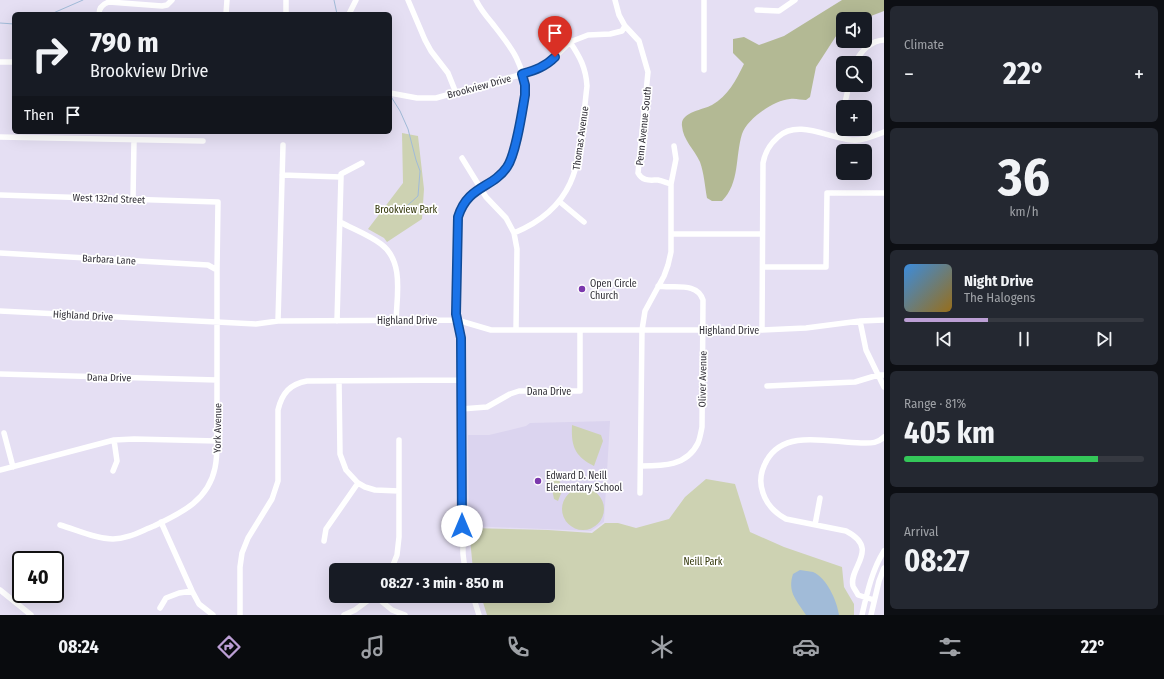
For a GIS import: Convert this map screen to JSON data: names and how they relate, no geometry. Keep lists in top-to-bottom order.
{
  "streets": {
    "street": [
      "Brookview Drive",
      "Penn Avenue South",
      "Thomas Avenue",
      "West 132nd Street",
      "Barbara Lane",
      "Highland Drive",
      "Dana Drive",
      "Oliver Avenue",
      "York Avenue"
    ]
  },
  "crossings": [
    ["Brookview Drive", "Penn Avenue South"],
    ["Brookview Drive", "Thomas Avenue"],
    ["West 132nd Street", "York Avenue"],
    ["Barbara Lane", "York Avenue"],
    ["Highland Drive", "Dana Drive"],
    ["Highland Drive", "Oliver Avenue"],
    ["Highland Drive", "York Avenue"],
    ["Dana Drive", "York Avenue"]
  ],
  "parks": ["Brookview Park", "Neill Park"],
  "places": ["Open Circle Church", "Edward D. Neill Elementary School"],
  "page": {
    "tile": [
      "Climate",
      ["36", "km/h"],
      ["Range · 81%", "405 km"],
      ["Arrival", "08:27"]
    ],
    "map_buttons": ["+", "−"],
    "turn": ["790 m", "Brookview Drive"],
    "heat": ["−", "22°", "+"],
    "then": "Then",
    "song": ["Night Drive", "The Halogens"],
    "limit": "40",
    "trip": "08:27 · 3 min · 850 m",
    "tabs": ["08:24", "22°"]
  }
}
